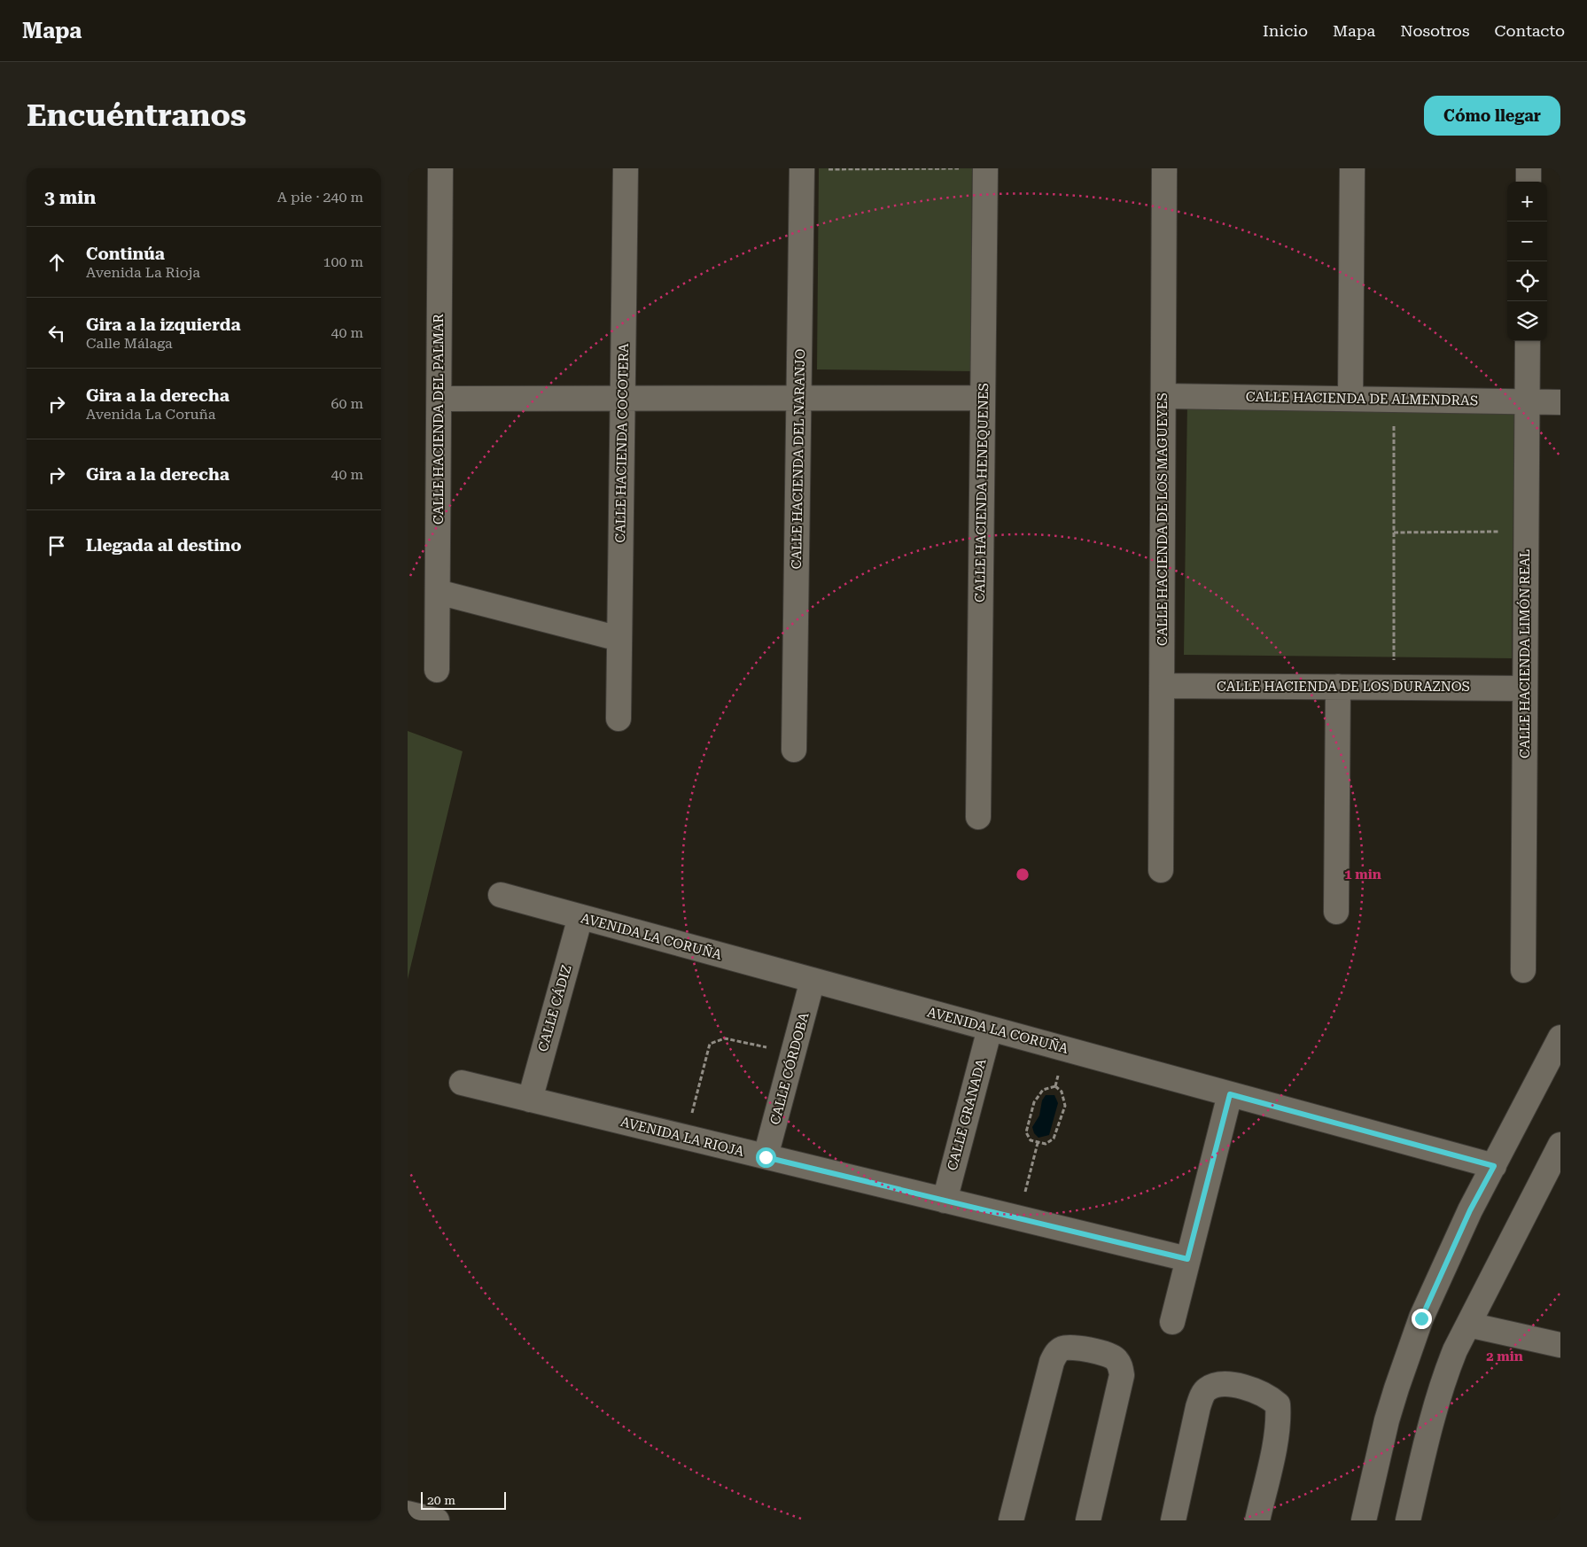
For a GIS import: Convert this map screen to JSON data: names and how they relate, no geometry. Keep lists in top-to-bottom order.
{
  "streets": {
    "street": [
      "CALLE HACIENDA DE ALMENDRAS",
      "CALLE HACIENDA DEL PALMAR",
      "CALLE HACIENDA COCOTERA",
      "CALLE HACIENDA DEL NARANJO",
      "CALLE HACIENDA HENEQUENES",
      "CALLE HACIENDA DE LOS MAGUEYES",
      "CALLE HACIENDA LIMÓN REAL",
      "CALLE HACIENDA DE LOS DURAZNOS",
      "AVENIDA LA CORUÑA",
      "CALLE CÁDIZ",
      "CALLE CÓRDOBA",
      "CALLE GRANADA",
      "AVENIDA LA RIOJA"
    ]
  },
  "crossings": [
    ["CALLE HACIENDA DE ALMENDRAS", "CALLE HACIENDA DE LOS MAGUEYES"],
    ["CALLE HACIENDA DE ALMENDRAS", "CALLE HACIENDA LIMÓN REAL"],
    ["CALLE HACIENDA DE LOS MAGUEYES", "CALLE HACIENDA DE LOS DURAZNOS"],
    ["CALLE HACIENDA LIMÓN REAL", "CALLE HACIENDA DE LOS DURAZNOS"],
    ["AVENIDA LA CORUÑA", "CALLE CÁDIZ"],
    ["AVENIDA LA CORUÑA", "CALLE CÓRDOBA"],
    ["AVENIDA LA CORUÑA", "CALLE GRANADA"],
    ["CALLE CÁDIZ", "AVENIDA LA RIOJA"],
    ["CALLE CÓRDOBA", "AVENIDA LA RIOJA"],
    ["CALLE GRANADA", "AVENIDA LA RIOJA"]
  ],
  "scale_bar": "20 m",
  "page": {
    "header": "Mapa",
    "nav": [
      "Inicio",
      "Mapa",
      "Nosotros",
      "Contacto"
    ],
    "buttons": "Cómo llegar",
    "title": "Encuéntranos",
    "heading": ["3 min", "A pie · 240 m"],
    "map_buttons": ["+", "−"],
    "list": [
      ["Continúa", "Avenida La Rioja", "100 m"],
      ["Gira a la izquierda", "Calle Málaga", "40 m"],
      ["Gira a la derecha", "Avenida La Coruña", "60 m"],
      ["Gira a la derecha", "40 m"],
      "Llegada al destino"
    ],
    "scale": "20 m"
  },
  "rings": ["1 min", "2 min"]
}
